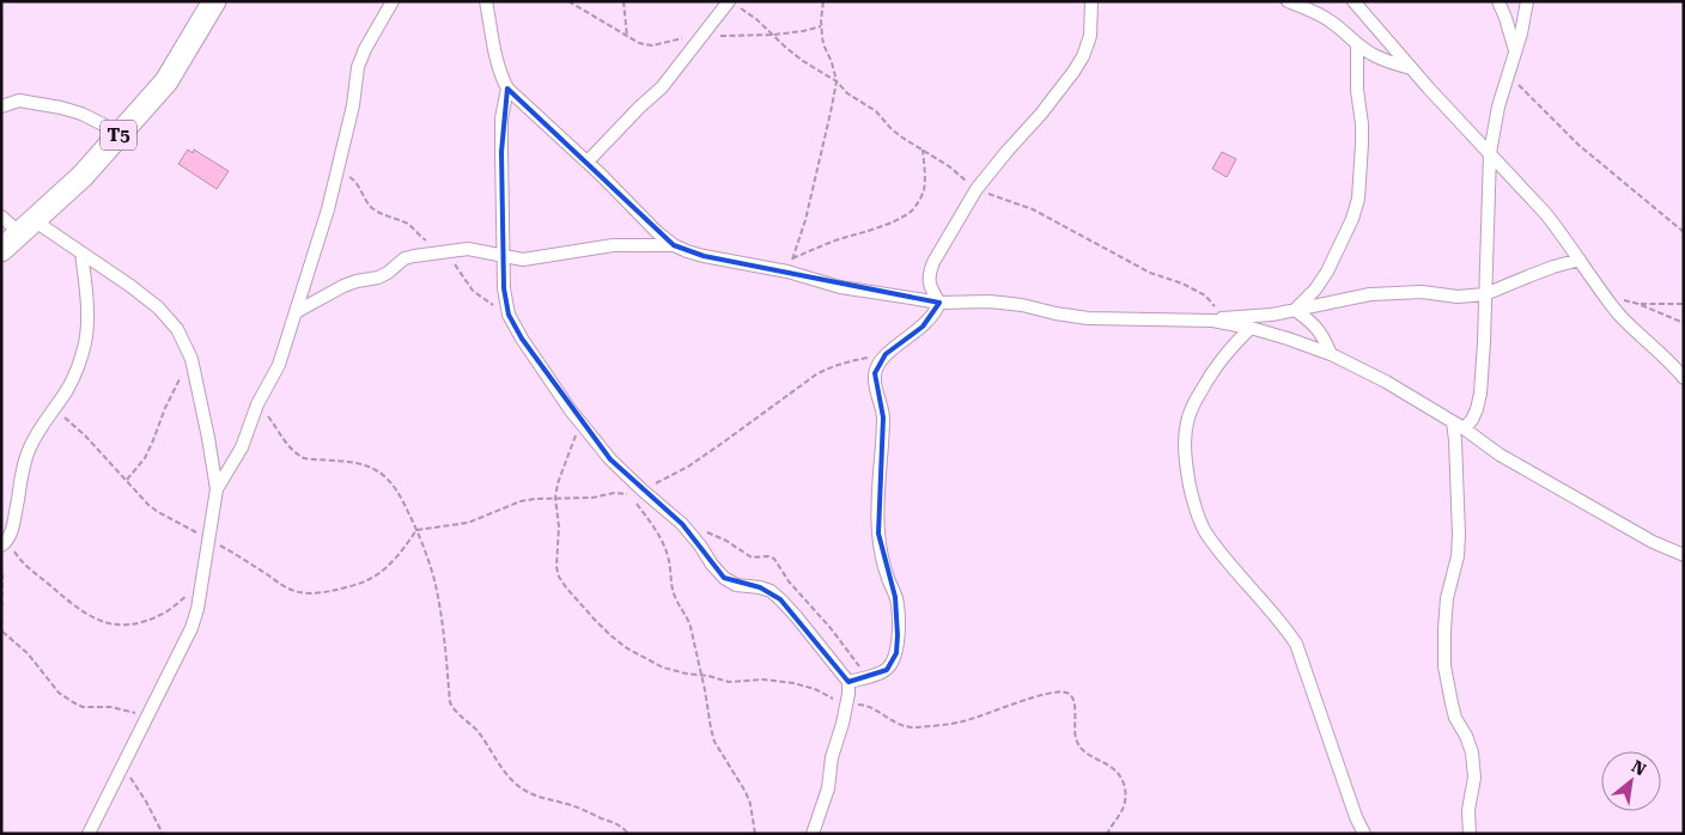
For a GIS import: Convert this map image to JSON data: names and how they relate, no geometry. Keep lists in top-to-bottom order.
{
  "streets": {
    "highway": ["T5"]
  },
  "north": "top right"
}
